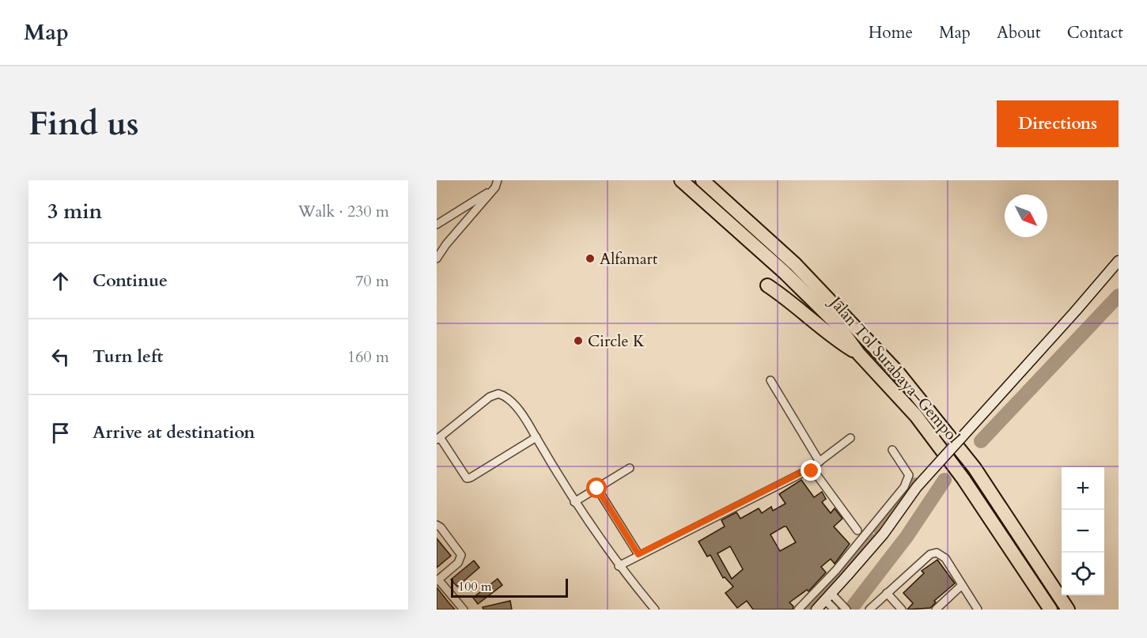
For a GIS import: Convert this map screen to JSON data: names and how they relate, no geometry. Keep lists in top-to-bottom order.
{
  "streets": {
    "highway": ["Jalan Tol Surabaya–Gempol"]
  },
  "places": ["Alfamart", "Circle K"],
  "scale_bar": "100 m",
  "north": "bottom right",
  "page": {
    "header": "Map",
    "nav": [
      "Home",
      "Map",
      "About",
      "Contact"
    ],
    "buttons": "Directions",
    "title": "Find us",
    "heading": ["3 min", "Walk · 230 m"],
    "list": [
      ["Continue", "70 m"],
      ["Turn left", "160 m"],
      "Arrive at destination"
    ],
    "map_buttons": ["+", "−"],
    "scale": "100 m"
  }
}
